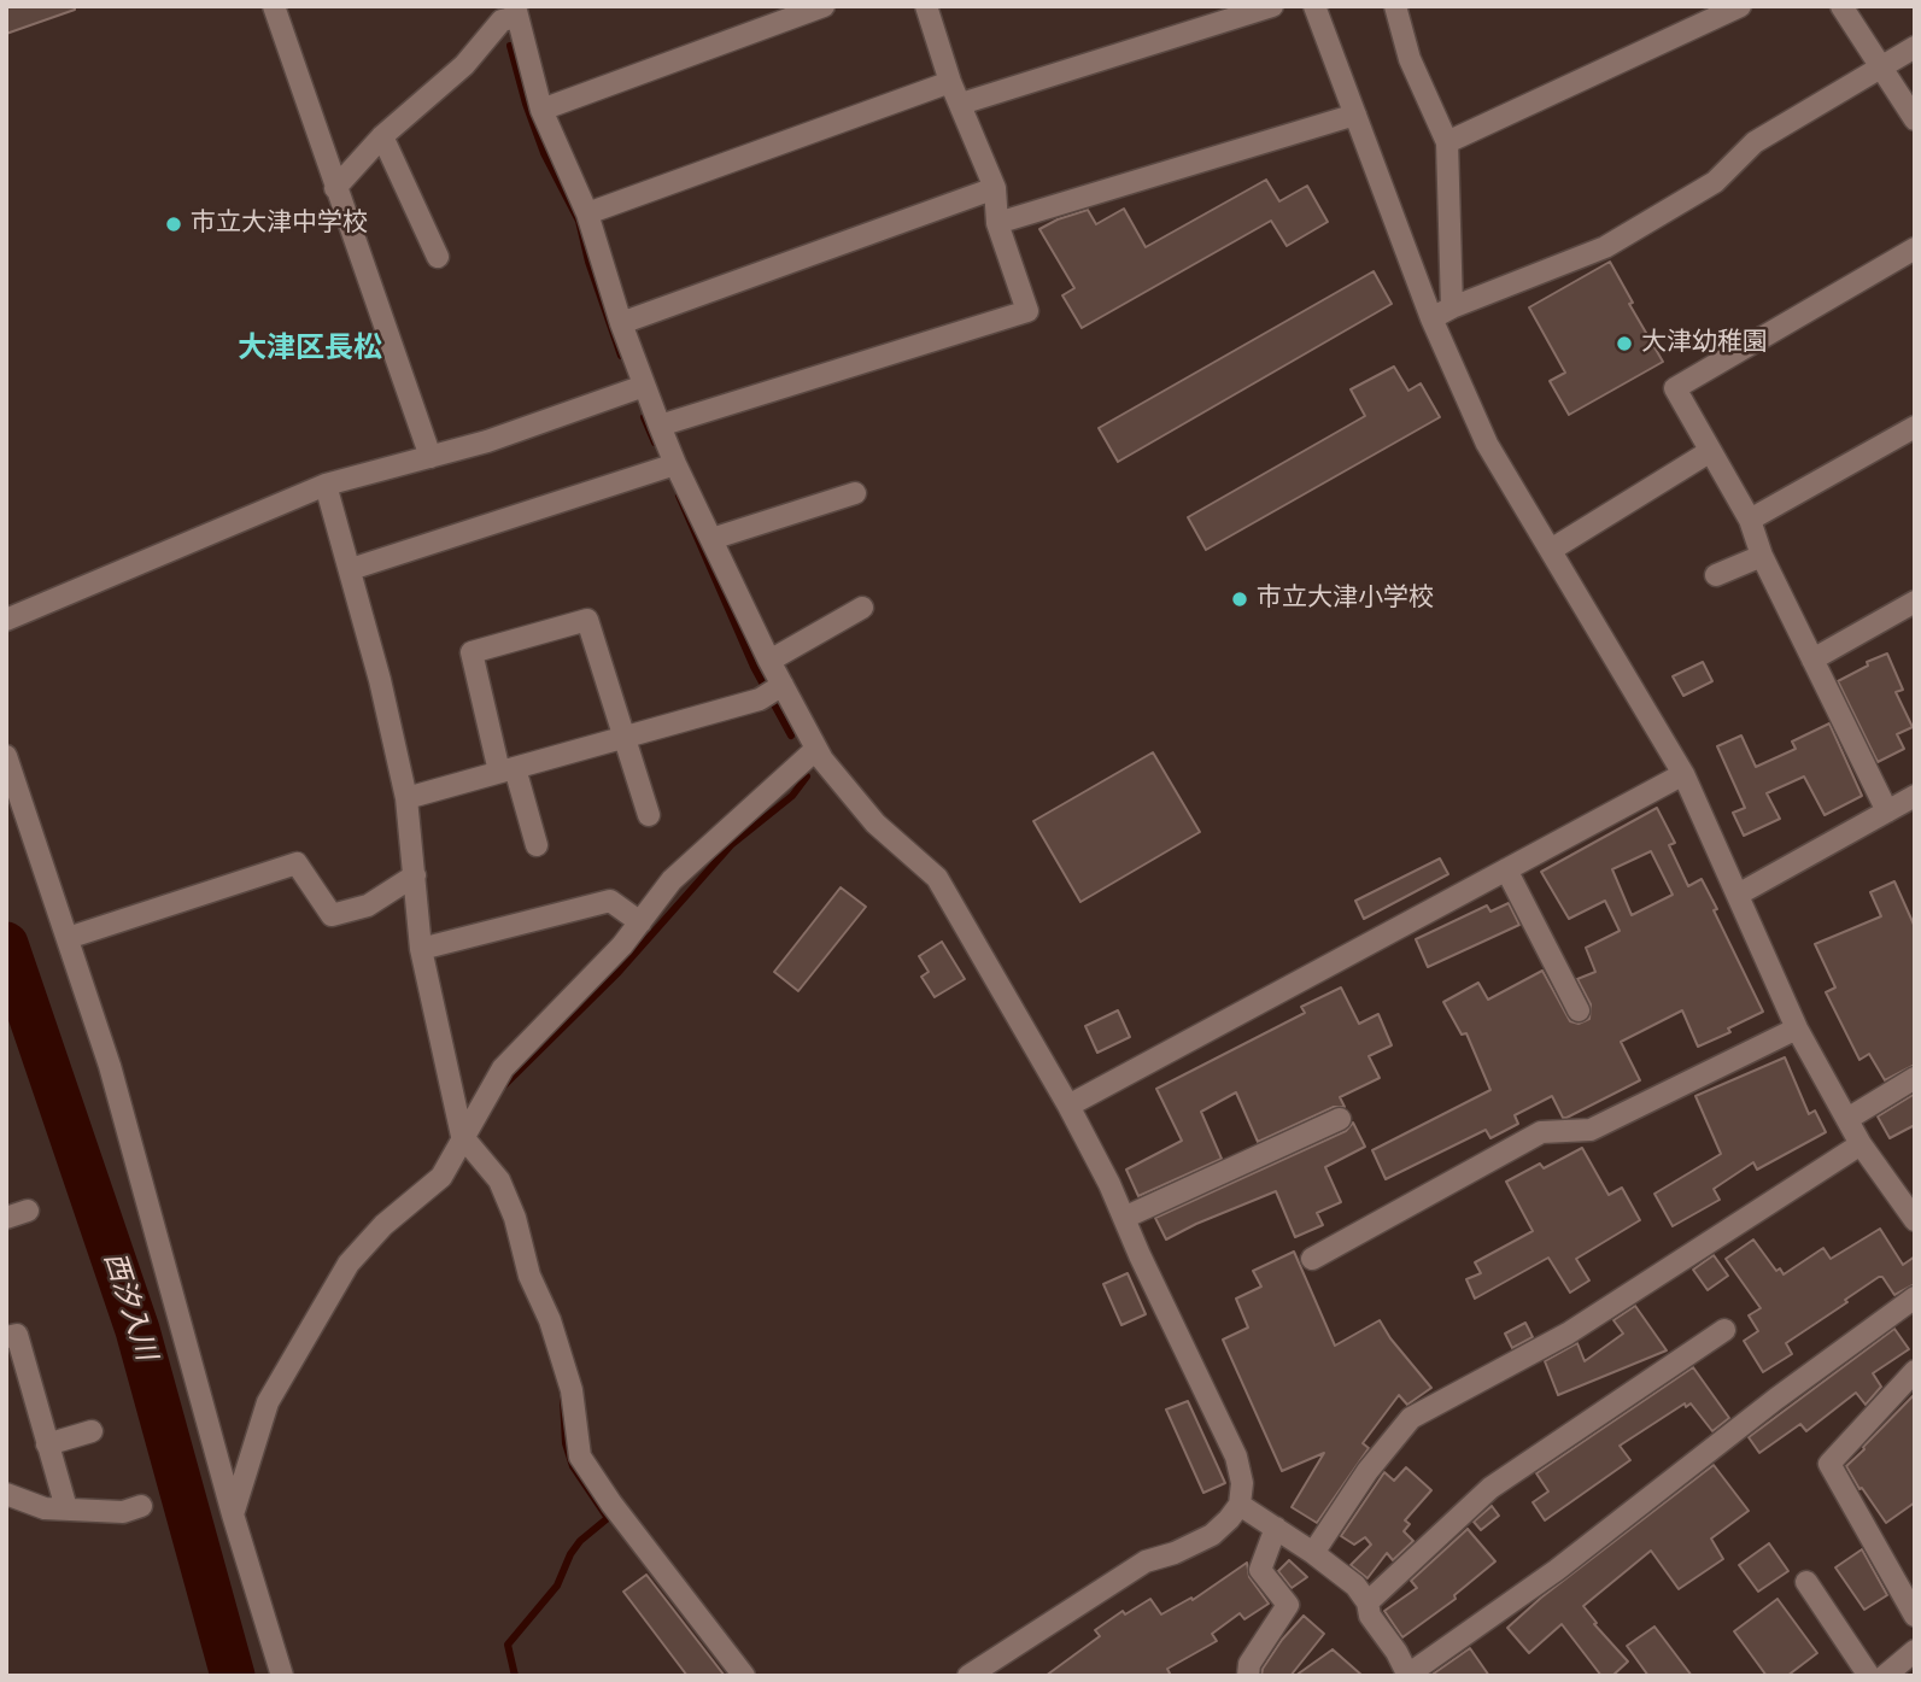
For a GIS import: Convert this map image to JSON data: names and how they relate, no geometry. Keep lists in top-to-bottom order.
{
  "districts": ["大津区長松"],
  "water": ["西汐入川"],
  "places": ["市立大津中学校", "大津幼稚園", "市立大津小学校"]
}
